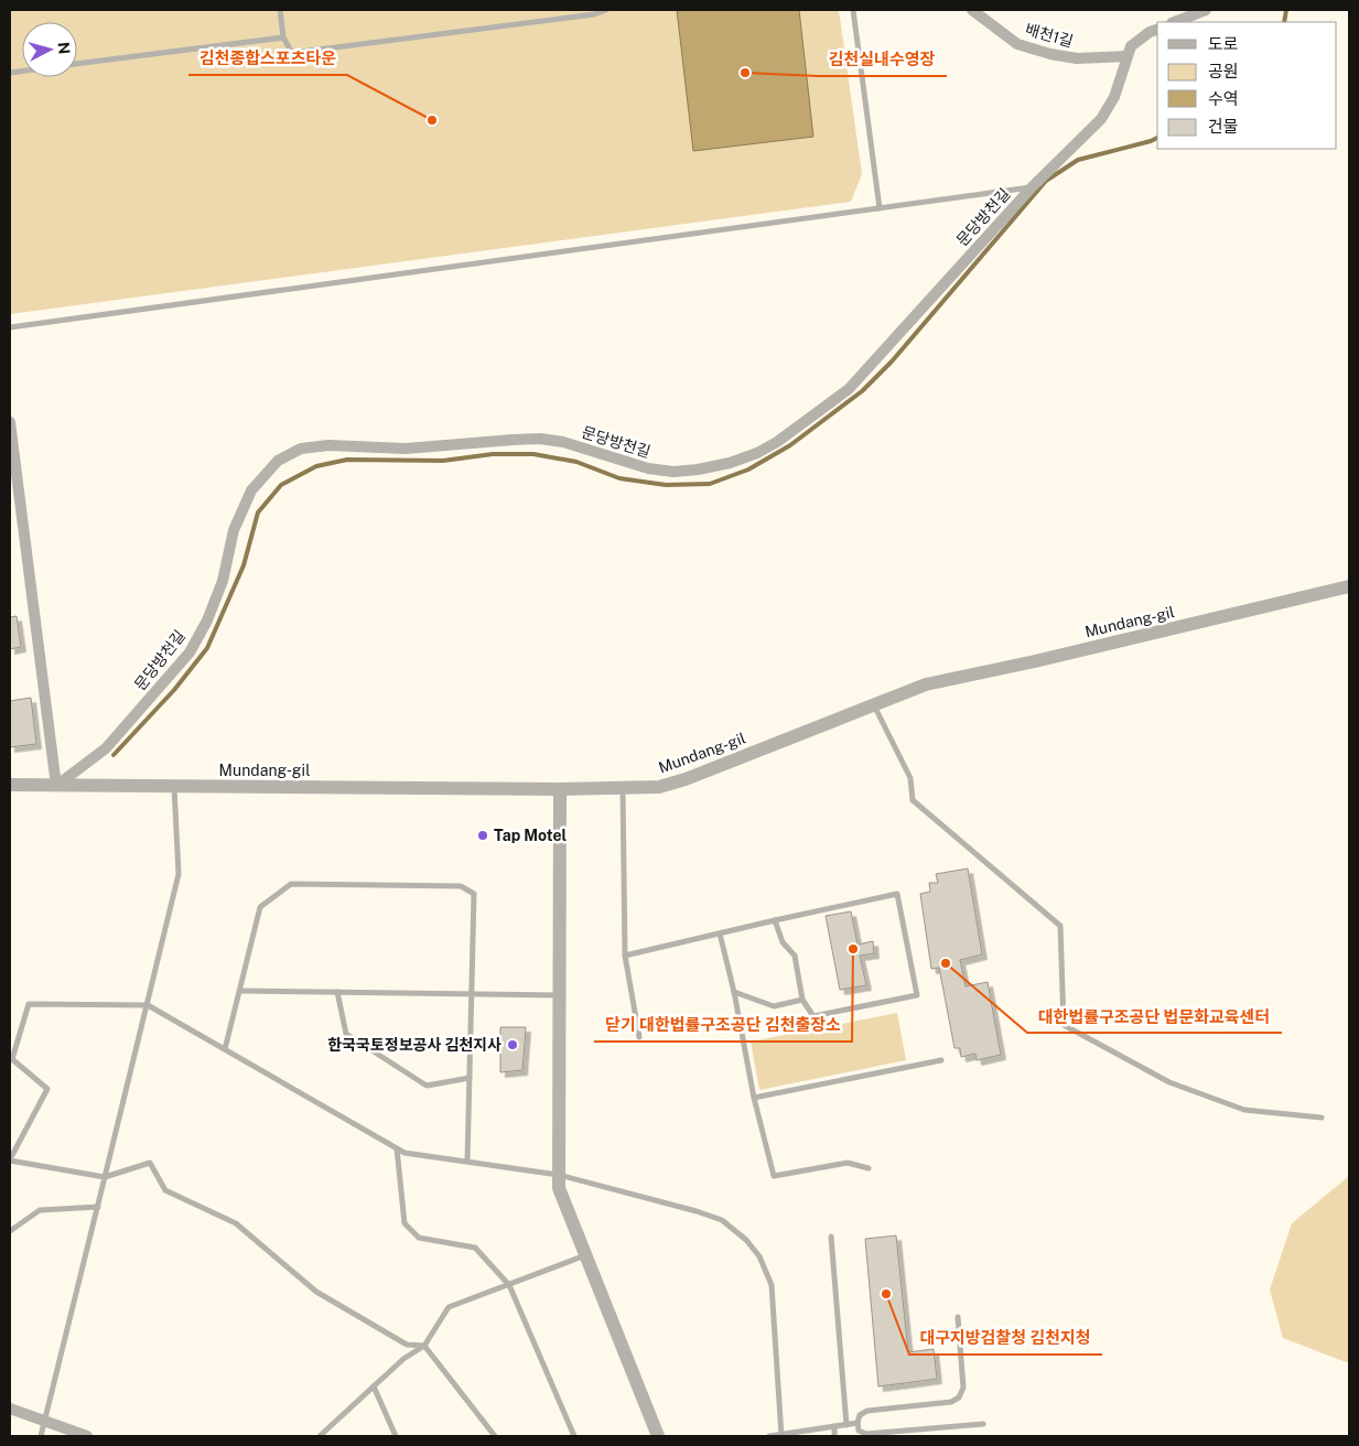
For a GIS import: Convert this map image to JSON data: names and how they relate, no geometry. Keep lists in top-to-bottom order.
{
  "streets": {
    "street": ["배천1길", "문당방천길", "Mundang-gil"]
  },
  "crossings": [
    ["배천1길", "문당방천길"],
    ["문당방천길", "Mundang-gil"]
  ],
  "places": [
    "김천실내수영장",
    "김천종합스포츠타운",
    "Tap Motel",
    "닫기 대한법률구조공단 김천출장소",
    "대한법률구조공단 법문화교육센터",
    "한국국토정보공사 김천지사",
    "대구지방검찰청 김천지청"
  ],
  "legend": [
    "도로",
    "공원",
    "수역",
    "건물"
  ],
  "north": "right"
}
